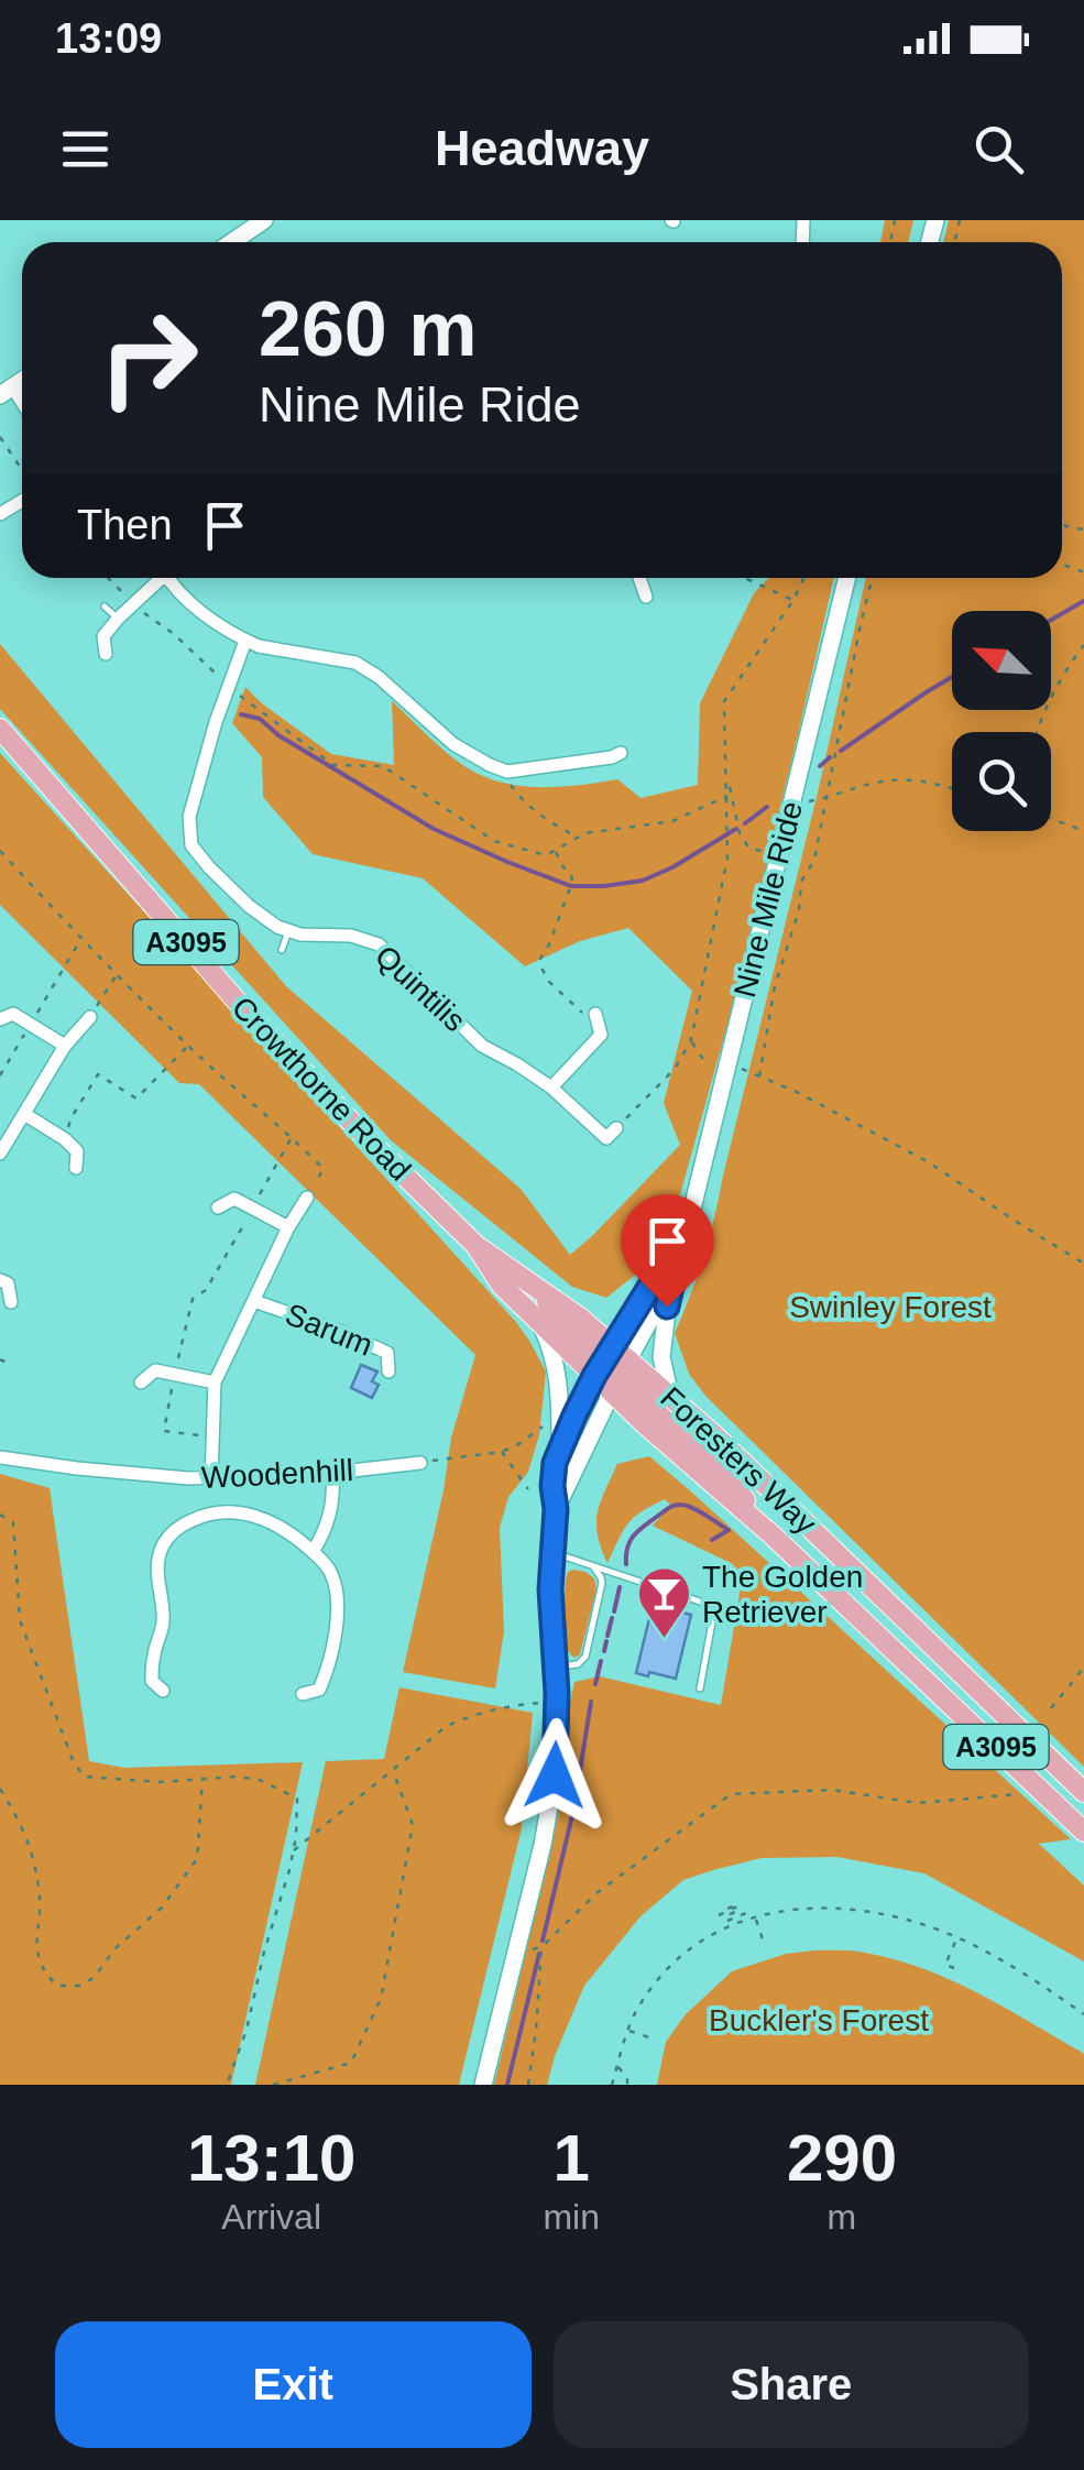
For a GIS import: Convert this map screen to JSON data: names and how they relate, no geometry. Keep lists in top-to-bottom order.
{
  "streets": {
    "main road": [
      "Nine Mile Ride",
      "A3095",
      "Crowthorne Road",
      "Foresters Way"
    ],
    "street": ["Quintilis", "Sarum", "Woodenhill"]
  },
  "crossings": [
    ["Nine Mile Ride", "A3095"],
    ["Nine Mile Ride", "Crowthorne Road"],
    ["Nine Mile Ride", "Foresters Way"],
    ["A3095", "Crowthorne Road"],
    ["A3095", "Foresters Way"],
    ["Sarum", "Woodenhill"]
  ],
  "parks": ["Swinley Forest", "Buckler's Forest"],
  "places": {
    "bar": ["The Golden Retriever"]
  },
  "north": "top left",
  "page": {
    "status": "13:09",
    "header": "Headway",
    "turn": ["260 m", "Nine Mile Ride"],
    "then": "Then",
    "eta": [
      "13:10",
      "Arrival",
      "1",
      "min",
      "290",
      "m"
    ],
    "buttons": ["Exit", "Share"]
  }
}
